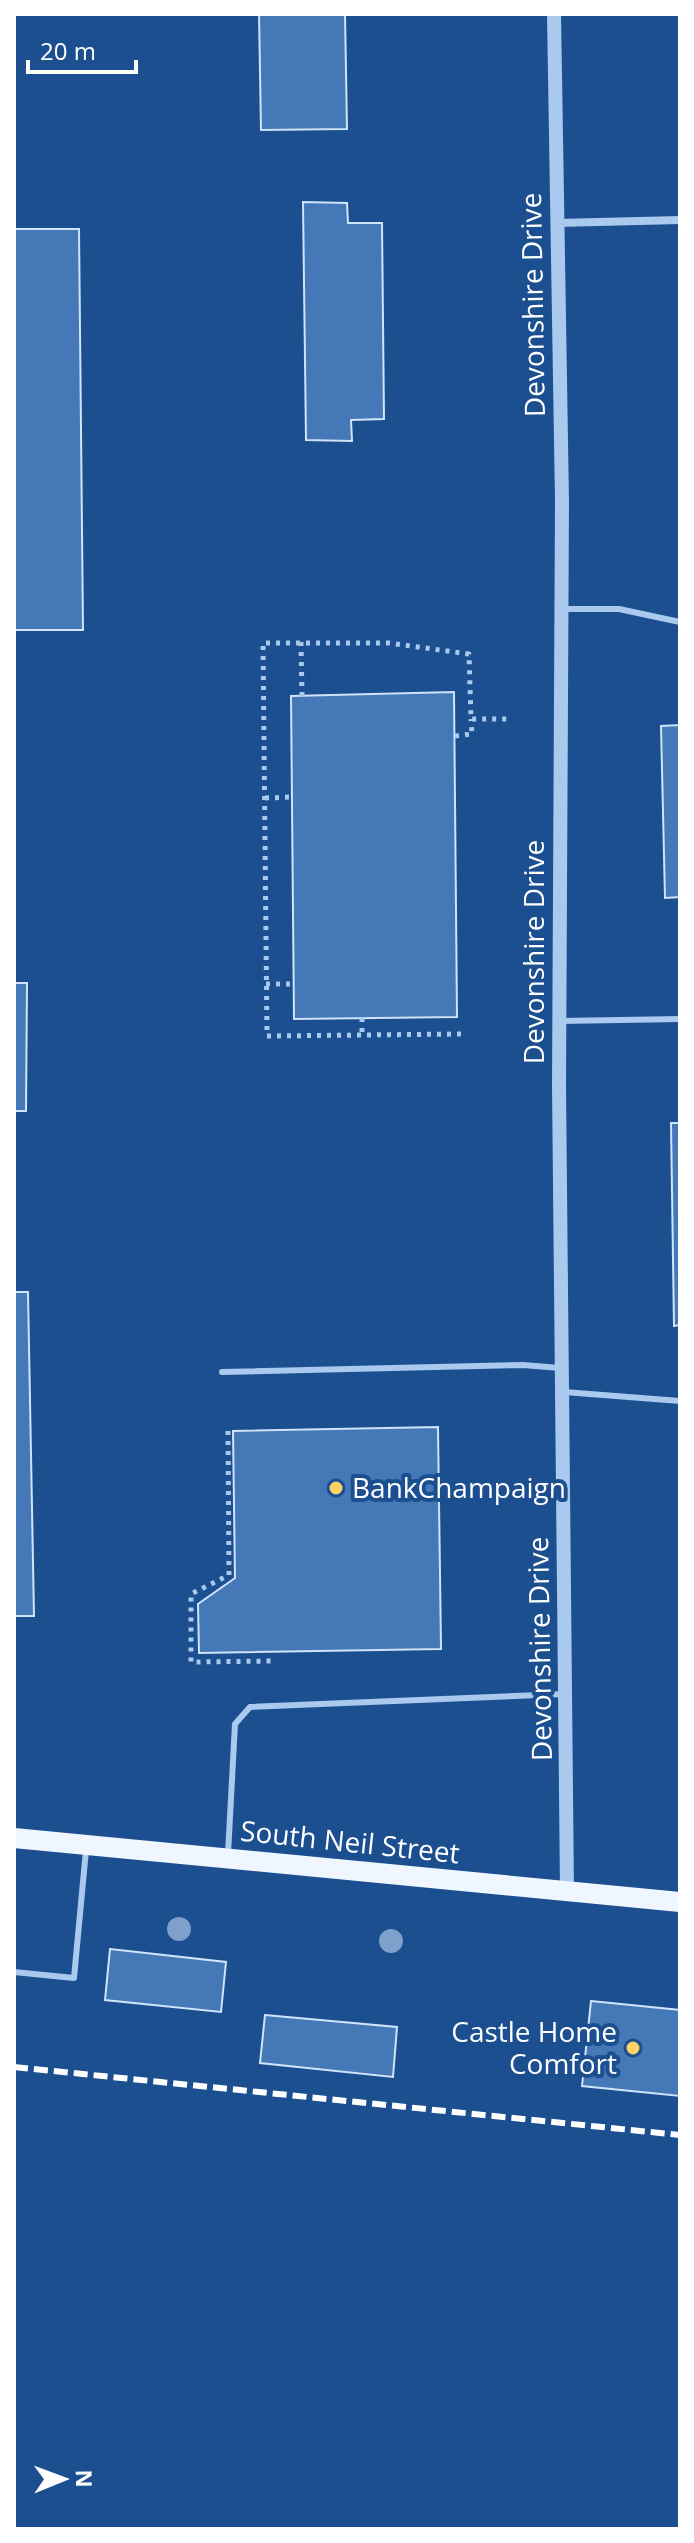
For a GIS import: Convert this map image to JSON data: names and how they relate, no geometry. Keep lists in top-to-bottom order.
{
  "streets": {
    "main road": ["South Neil Street"],
    "street": ["Devonshire Drive"]
  },
  "crossings": [
    ["Devonshire Drive", "South Neil Street"]
  ],
  "places": ["BankChampaign", "Castle Home Comfort"],
  "scale_bar": "20 m",
  "north": "right"
}
